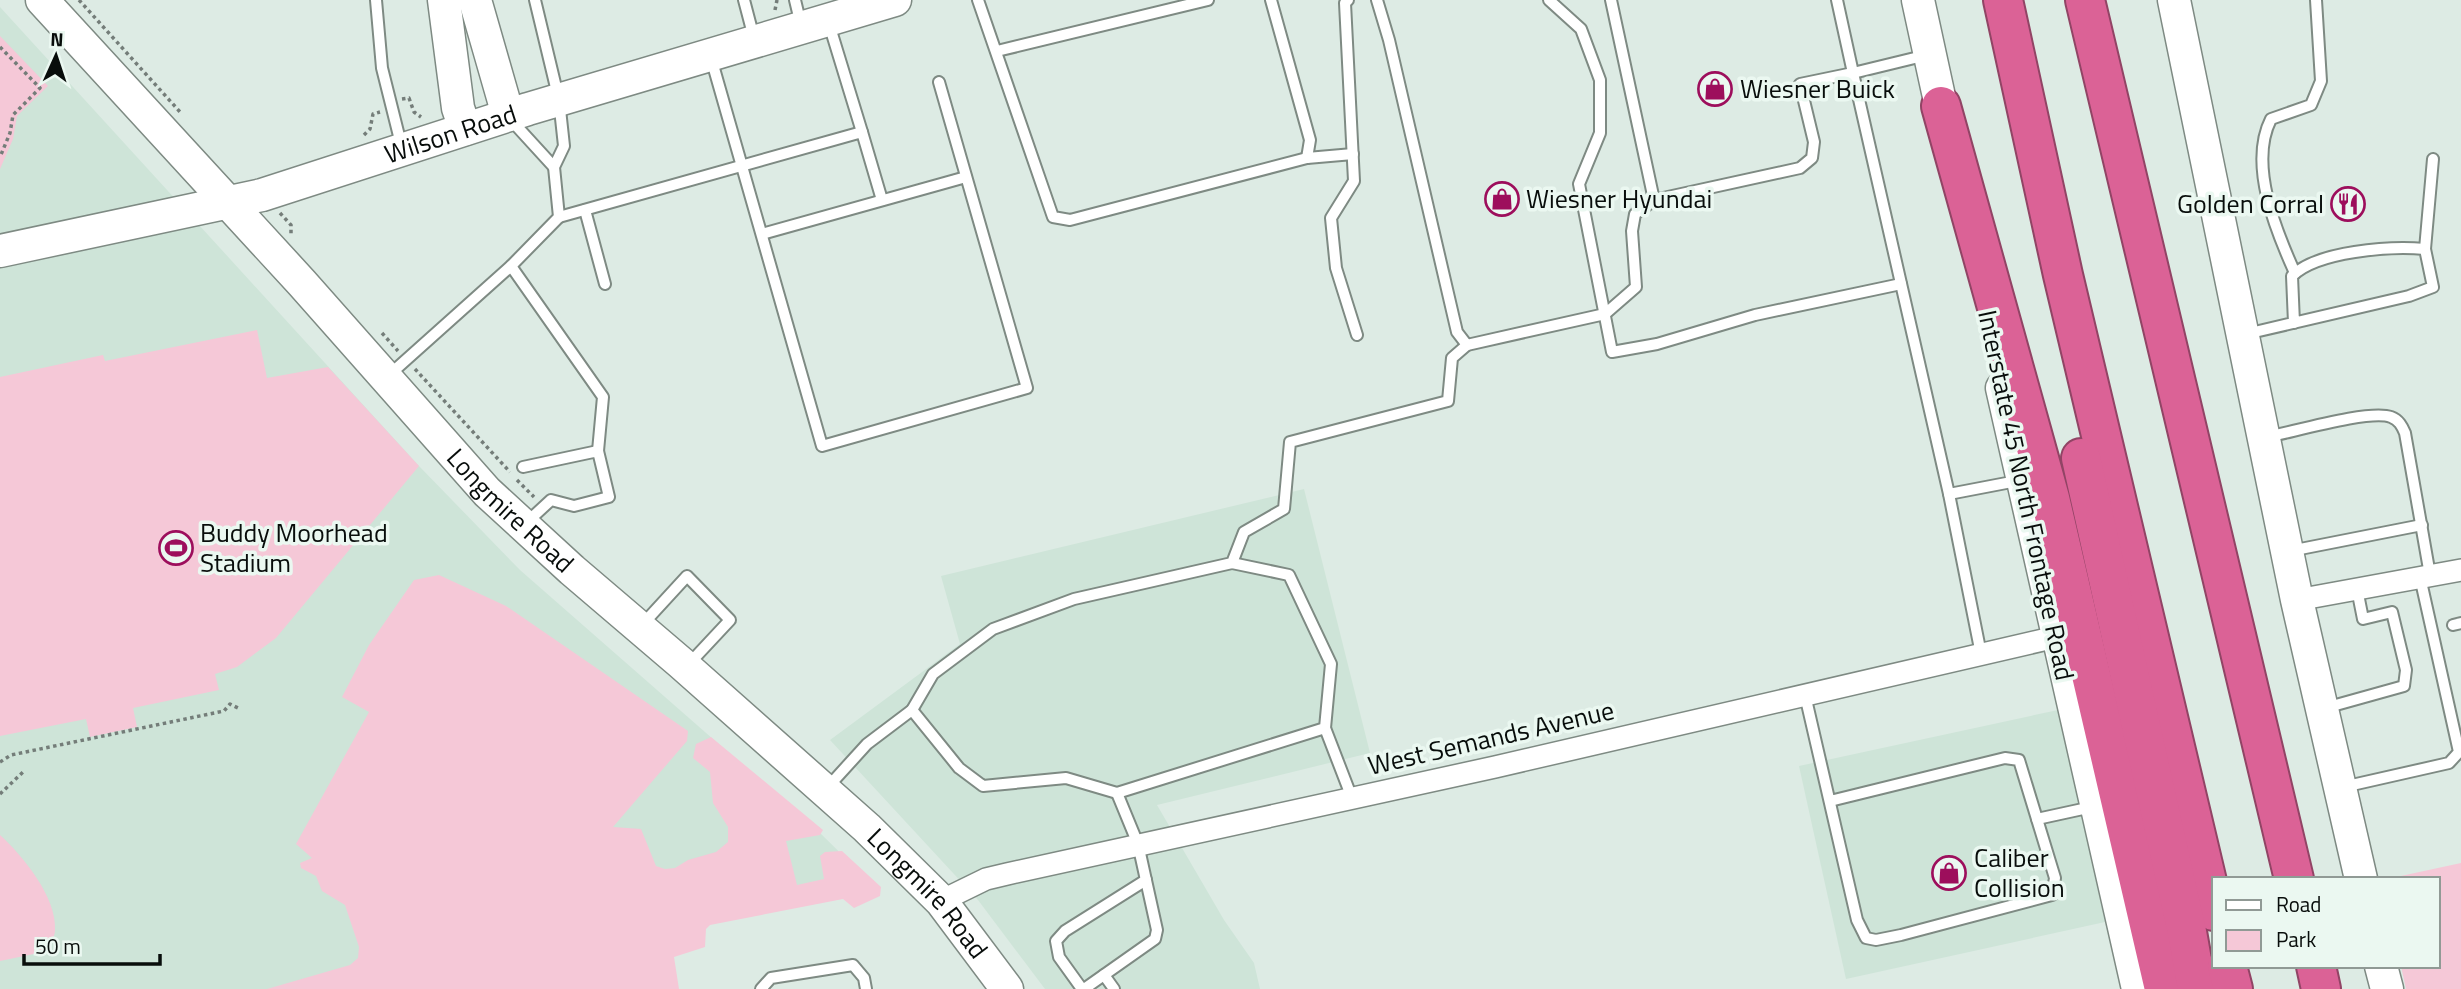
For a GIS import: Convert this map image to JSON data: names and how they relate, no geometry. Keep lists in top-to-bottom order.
{
  "streets": {
    "main road": ["Wilson Road", "Interstate 45 North Frontage Road", "Longmire Road"],
    "street": ["West Semands Avenue"]
  },
  "crossings": [
    ["Wilson Road", "Longmire Road"],
    ["Interstate 45 North Frontage Road", "West Semands Avenue"],
    ["Longmire Road", "West Semands Avenue"]
  ],
  "places": {
    "shop": ["Wiesner Buick", "Wiesner Hyundai", "Caliber Collision"],
    "restaurant": ["Golden Corral"],
    "sports": ["Buddy Moorhead Stadium"]
  },
  "legend": ["Road", "Park"],
  "scale_bar": "50 m",
  "north": "top"
}
